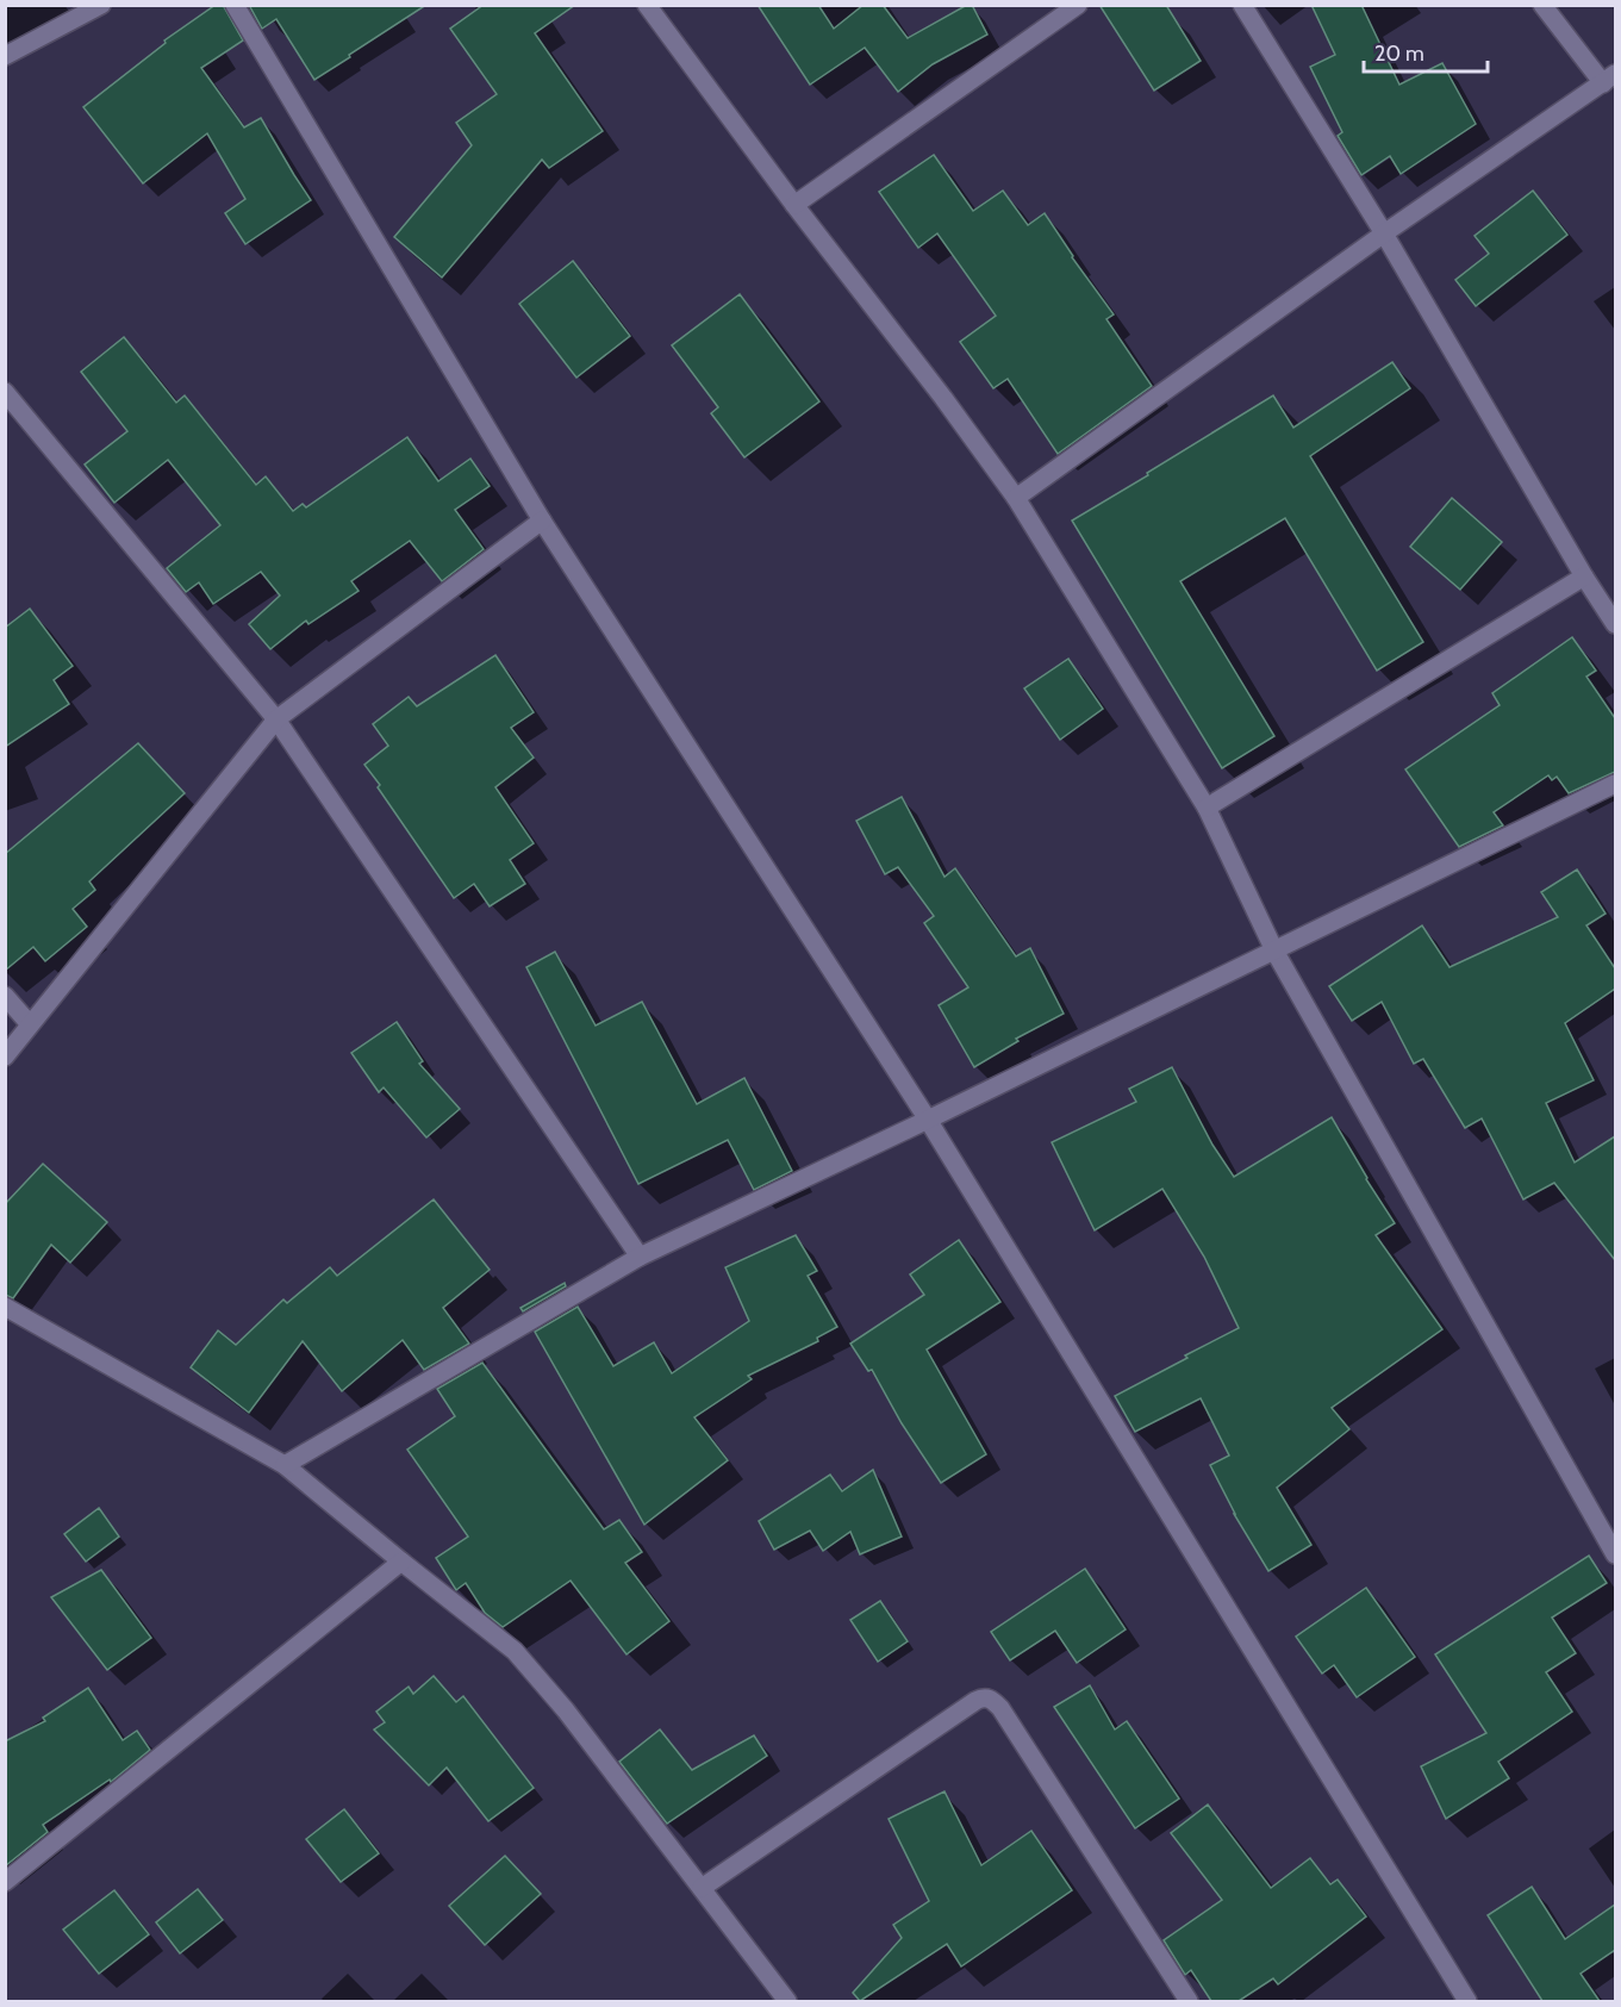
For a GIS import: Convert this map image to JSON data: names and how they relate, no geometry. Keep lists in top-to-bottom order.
{
  "scale_bar": "20 m"
}
